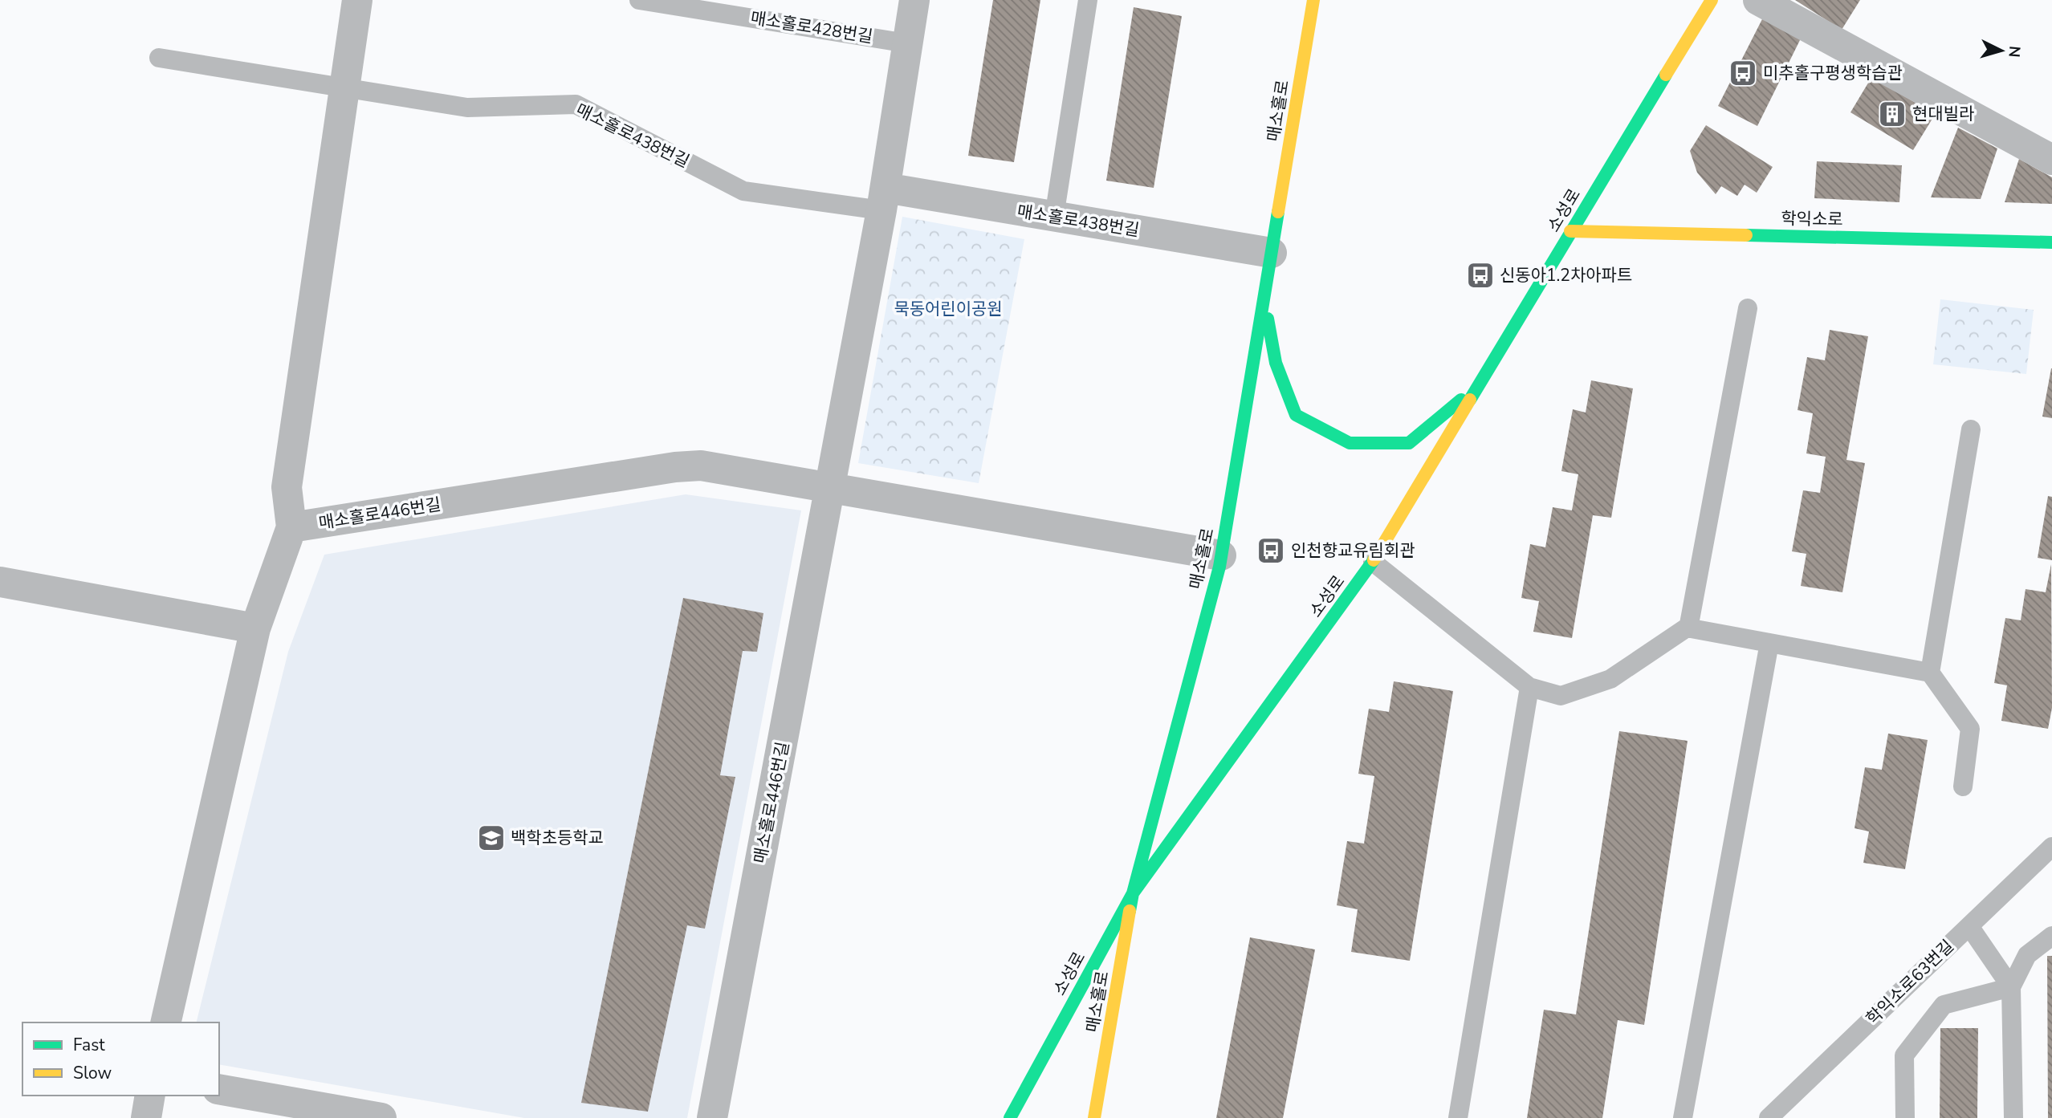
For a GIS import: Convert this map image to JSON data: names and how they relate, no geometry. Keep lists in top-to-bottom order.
{
  "streets": {
    "main road": ["매소홀로", "소성로", "학익소로"],
    "street": ["매소홀로438번길", "매소홀로446번길"],
    "lane": ["매소홀로428번길", "학익소로63번길"]
  },
  "crossings": [
    ["매소홀로", "매소홀로438번길"],
    ["매소홀로", "소성로"],
    ["매소홀로", "매소홀로446번길"],
    ["소성로", "학익소로"]
  ],
  "parks": ["묵동어린이공원"],
  "places": {
    "bus stop": ["미추홀구평생학습관", "신동아1.2차아파트", "인천향교유림회관"],
    "building": ["현대빌라"],
    "school or university": ["백학초등학교"]
  },
  "legend": ["Fast", "Slow"],
  "north": "right"
}
